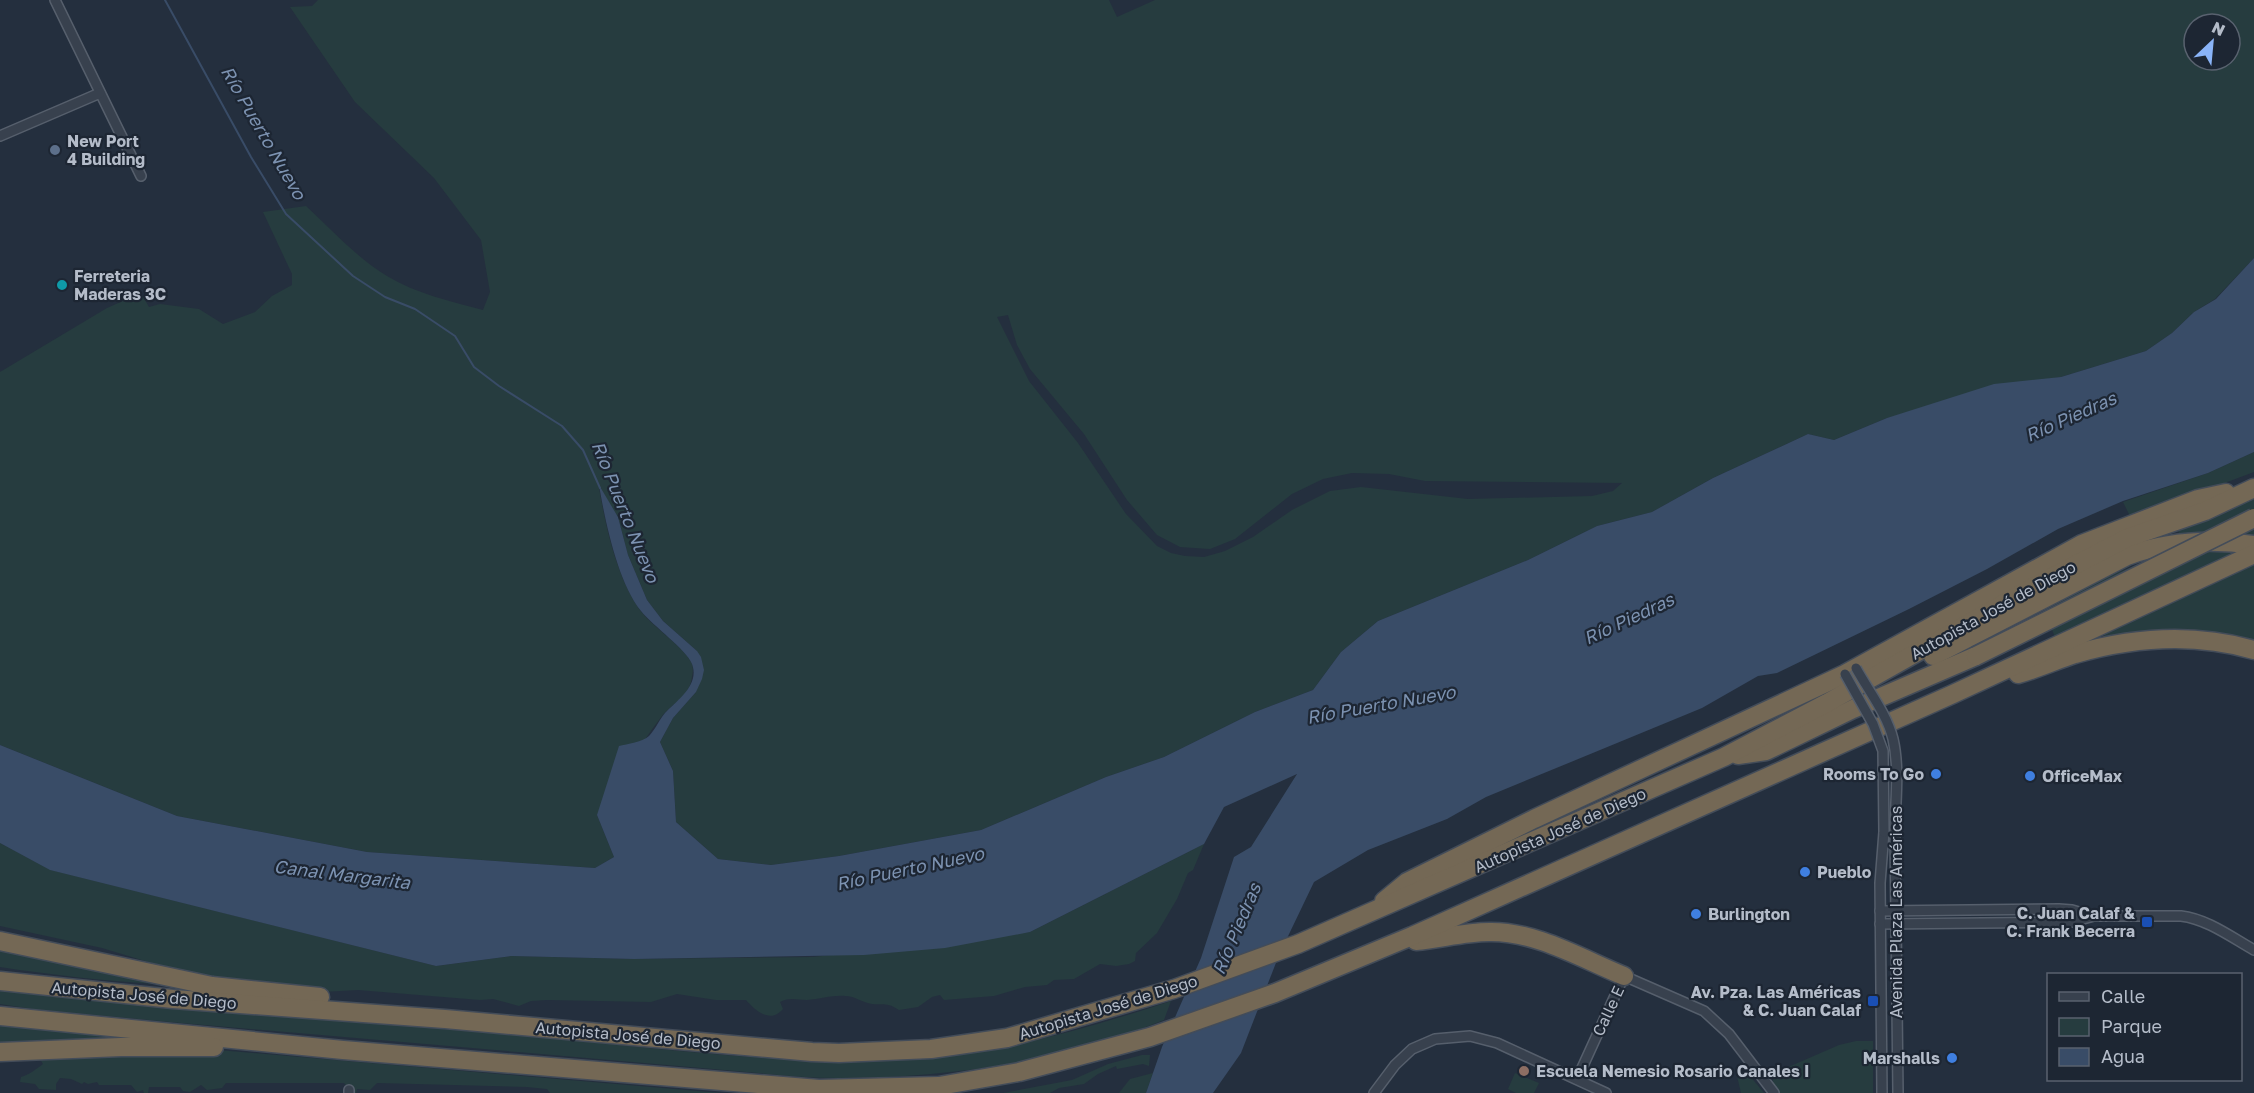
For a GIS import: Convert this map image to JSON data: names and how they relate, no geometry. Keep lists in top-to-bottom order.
{
  "streets": {
    "highway": ["Autopista José de Diego"],
    "street": ["Avenida Plaza Las Américas", "Calle E"]
  },
  "water": ["Río Puerto Nuevo", "Río Piedras", "Canal Margarita"],
  "places": {
    "other": [
      "New Port 4 Building",
      "Ferreteria Maderas 3C",
      "Rooms To Go",
      "OfficeMax",
      "Pueblo",
      "Burlington",
      "Marshalls",
      "Escuela Nemesio Rosario Canales I"
    ],
    "transit": ["C. Juan Calaf & C. Frank Becerra", "Av. Pza. Las Américas & C. Juan Calaf"]
  },
  "legend": ["Calle", "Parque", "Agua"],
  "north": "top right"
}
